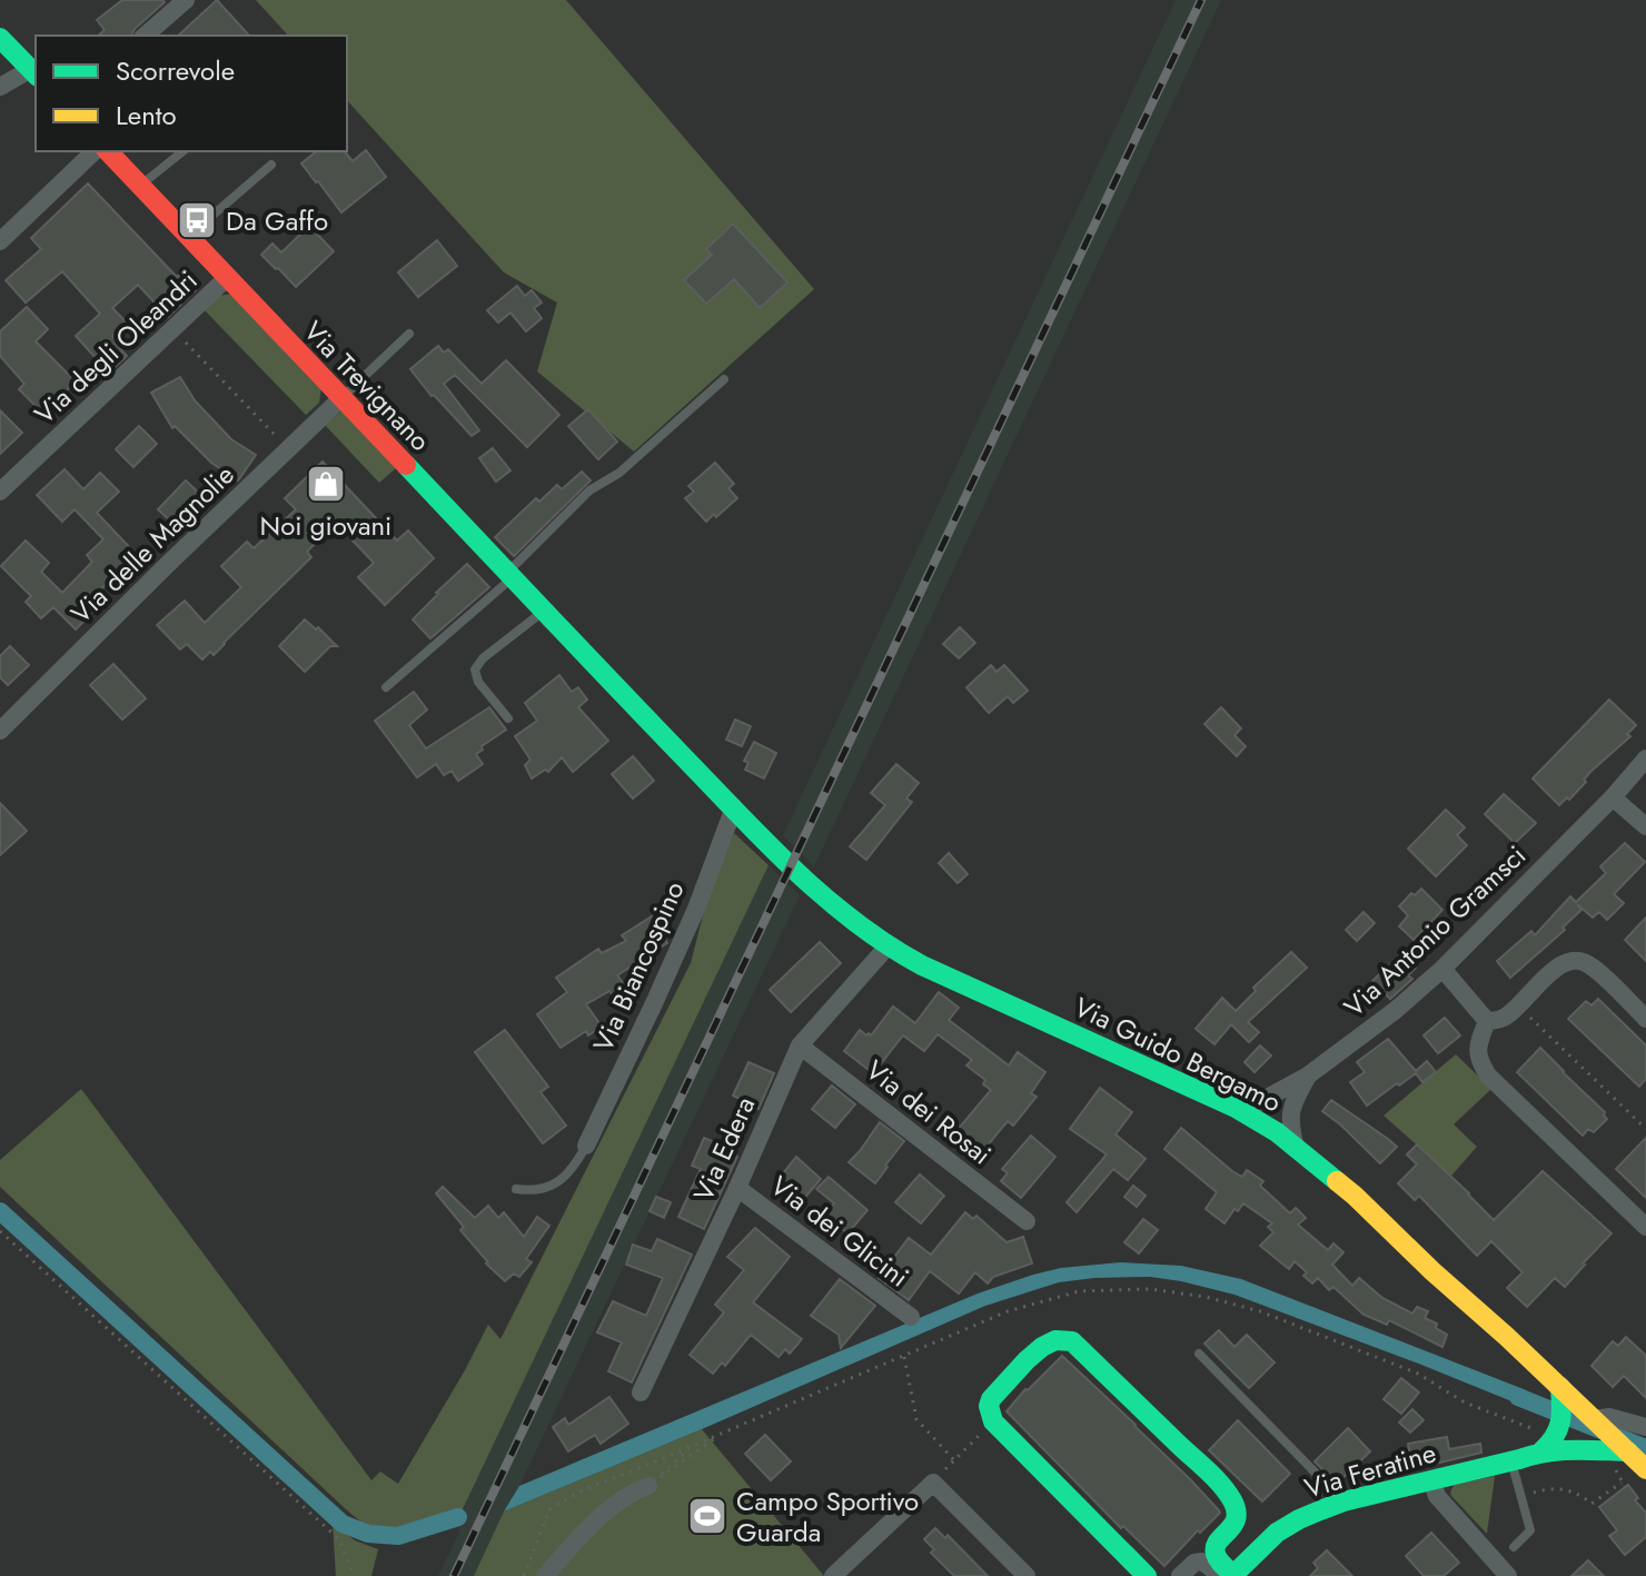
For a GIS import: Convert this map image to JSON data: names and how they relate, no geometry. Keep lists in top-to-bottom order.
{
  "streets": {
    "main road": ["Via Trevignano", "Via Guido Bergamo", "Via Feratine"],
    "street": [
      "Via degli Oleandri",
      "Via delle Magnolie",
      "Via Antonio Gramsci",
      "Via Biancospino",
      "Via dei Rosai",
      "Via Edera",
      "Via dei Glicini"
    ]
  },
  "crossings": [
    ["Via degli Oleandri", "Via Trevignano"],
    ["Via Trevignano", "Via delle Magnolie"],
    ["Via Trevignano", "Via Biancospino"],
    ["Via Trevignano", "Via Guido Bergamo"],
    ["Via Antonio Gramsci", "Via Guido Bergamo"],
    ["Via Biancospino", "Via Guido Bergamo"],
    ["Via Guido Bergamo", "Via Edera"],
    ["Via dei Rosai", "Via Edera"],
    ["Via Edera", "Via dei Glicini"]
  ],
  "places": {
    "bus stop": ["Da Gaffo"],
    "shop": ["Noi giovani"],
    "sports": ["Campo Sportivo Guarda"]
  },
  "legend": ["Scorrevole", "Lento"]
}
